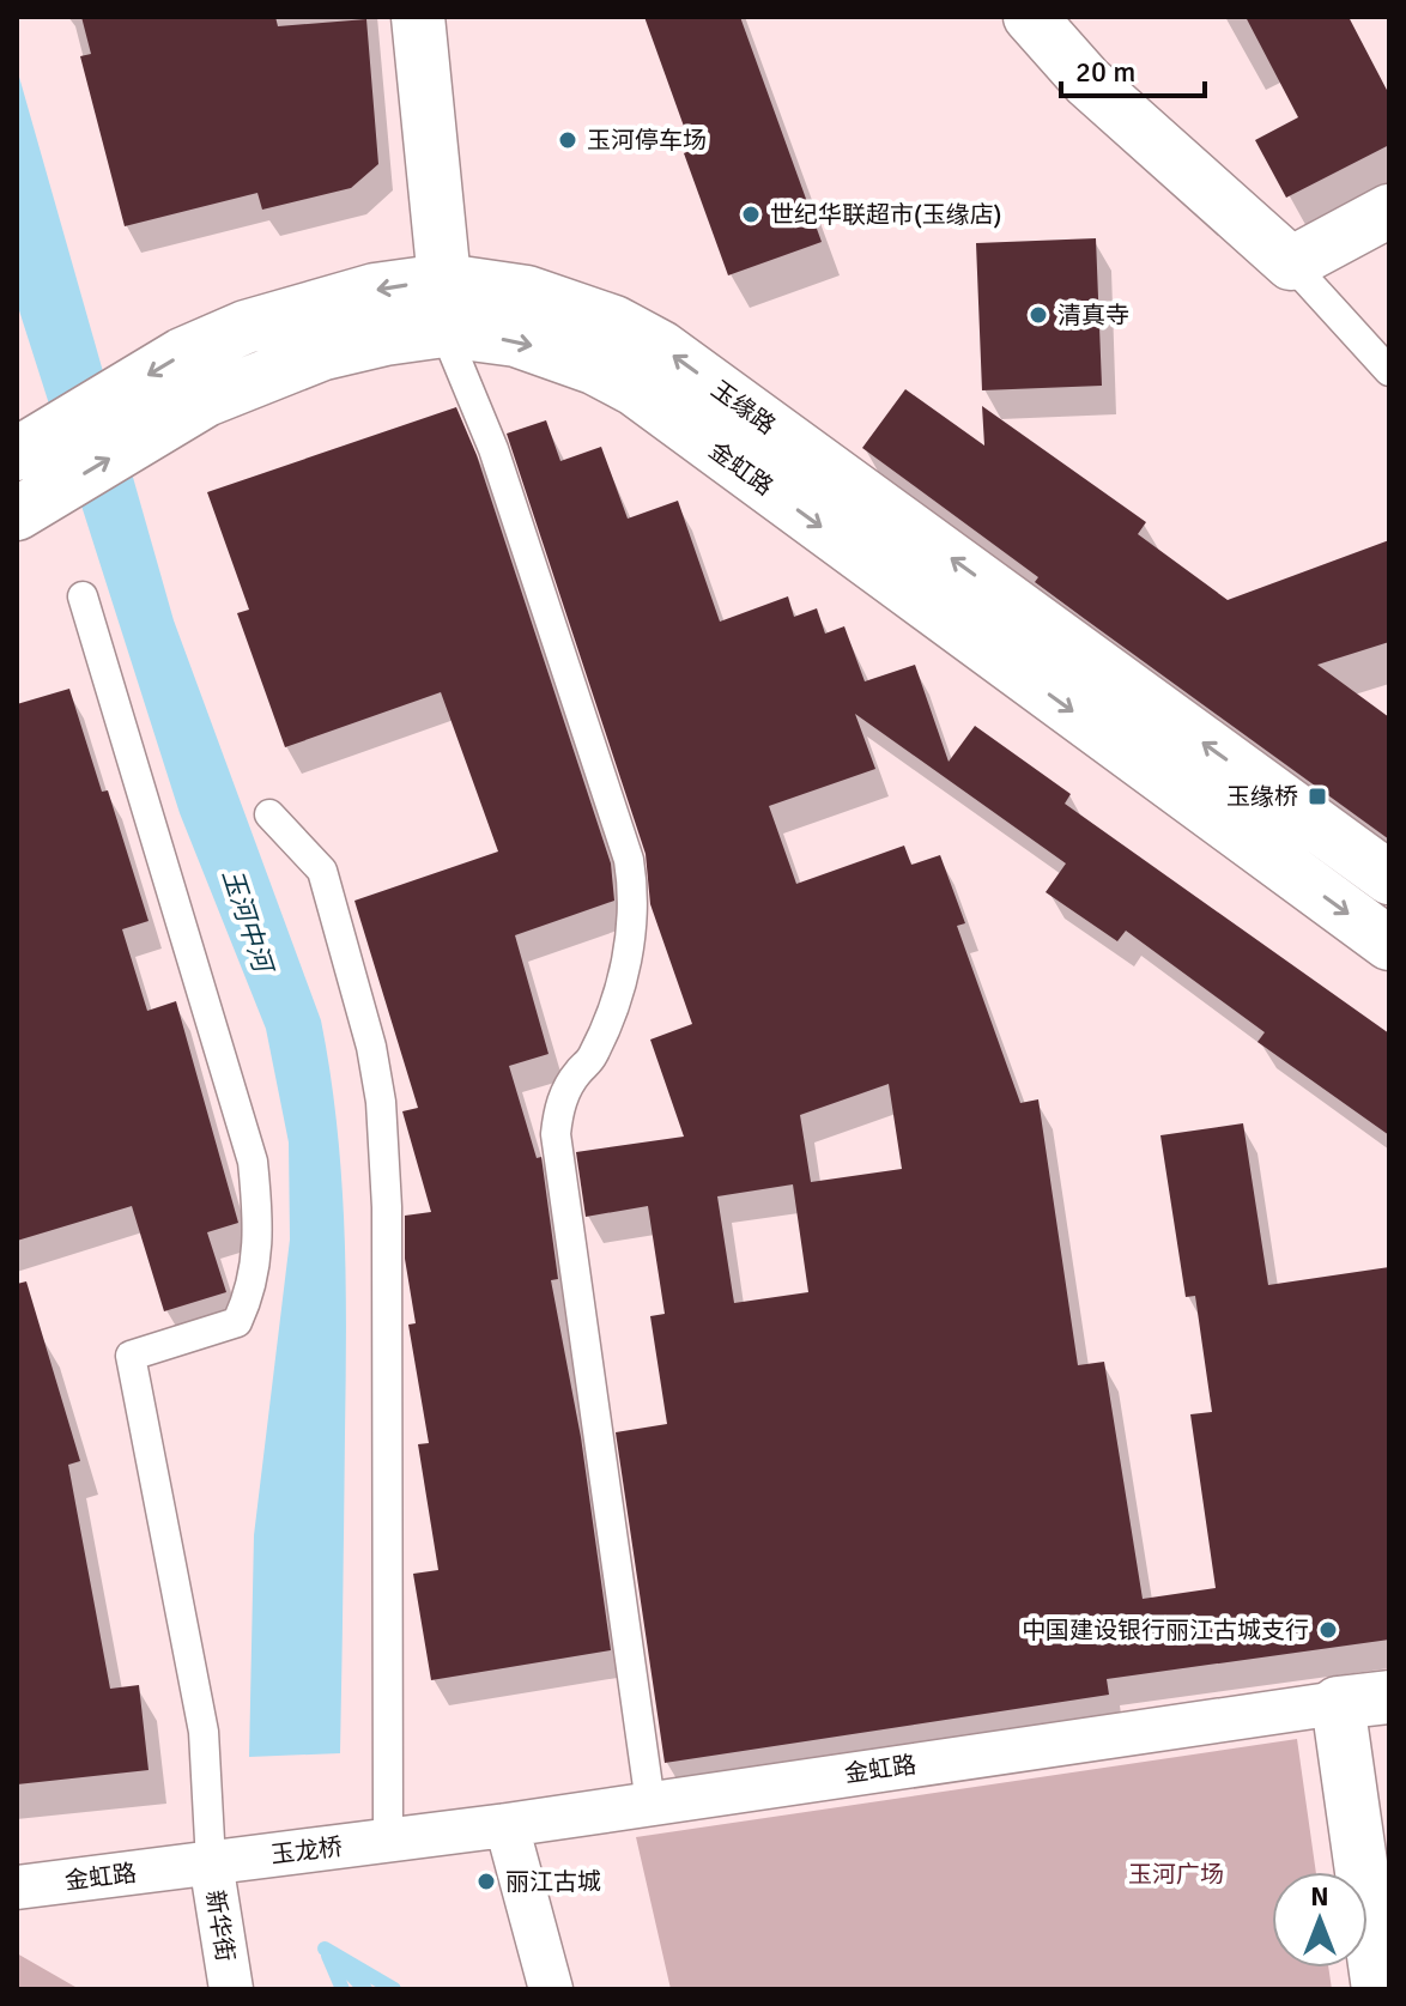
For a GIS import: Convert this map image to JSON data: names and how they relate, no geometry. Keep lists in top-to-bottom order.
{
  "streets": {
    "main road": ["玉缘路", "金虹路"],
    "street": ["玉龙桥", "新华街"]
  },
  "crossings": [
    ["玉缘路", "金虹路"],
    ["金虹路", "玉龙桥"],
    ["金虹路", "新华街"],
    ["玉龙桥", "新华街"]
  ],
  "one_way": ["玉缘路", "金虹路"],
  "water": ["玉河中河"],
  "parks": ["玉河广场"],
  "places": {
    "other": [
      "玉河停车场",
      "世纪华联超市(玉缘店)",
      "清真寺",
      "中国建设银行丽江古城支行",
      "丽江古城"
    ],
    "transit": ["玉缘桥"]
  },
  "scale_bar": "20 m",
  "north": "top"
}
